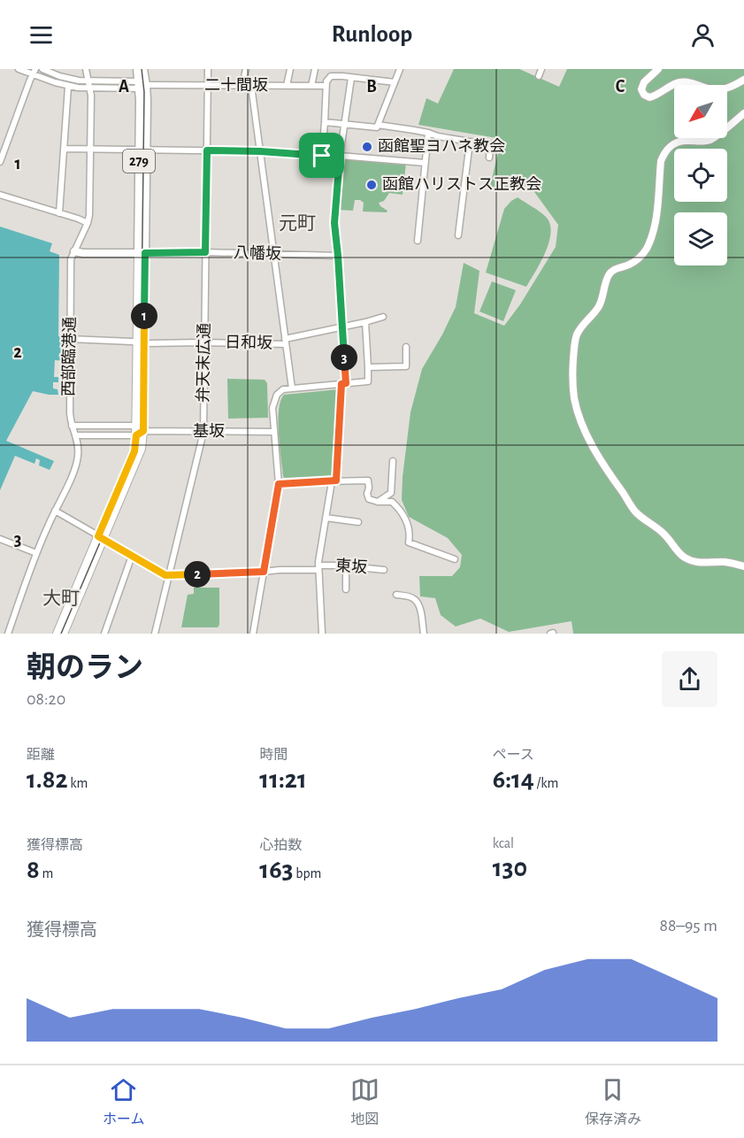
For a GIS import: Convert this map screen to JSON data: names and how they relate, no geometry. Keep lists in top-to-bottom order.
{
  "streets": {
    "highway": ["279"],
    "street": [
      "二十間坂",
      "八幡坂",
      "日和坂",
      "西部臨港通",
      "弁天末広通",
      "基坂",
      "東坂"
    ]
  },
  "crossings": [
    ["二十間坂", "279"],
    ["二十間坂", "弁天末広通"],
    ["279", "八幡坂"],
    ["八幡坂", "弁天末広通"],
    ["日和坂", "西部臨港通"],
    ["日和坂", "弁天末広通"],
    ["西部臨港通", "東坂"],
    ["弁天末広通", "基坂"],
    ["弁天末広通", "東坂"]
  ],
  "districts": ["元町", "大町"],
  "places": ["函館聖ヨハネ教会", "函館ハリストス正教会"],
  "north": "bottom left",
  "page": {
    "header": "Runloop",
    "pins": ["1", "3", "2"],
    "heading": ["朝のラン", "08:20"],
    "stats": [
      ["距離", "1.82 km"],
      ["時間", "11:21"],
      ["ペース", "6:14 /km"],
      ["獲得標高", "8 m"],
      ["心拍数", "163 bpm"],
      ["kcal", "130"]
    ],
    "chart": ["獲得標高", "88–95 m"],
    "tabs": ["ホーム", "地図", "保存済み"]
  },
  "grid": {
    "columns": ["A", "B", "C"],
    "rows": ["1", "2", "3"]
  }
}
